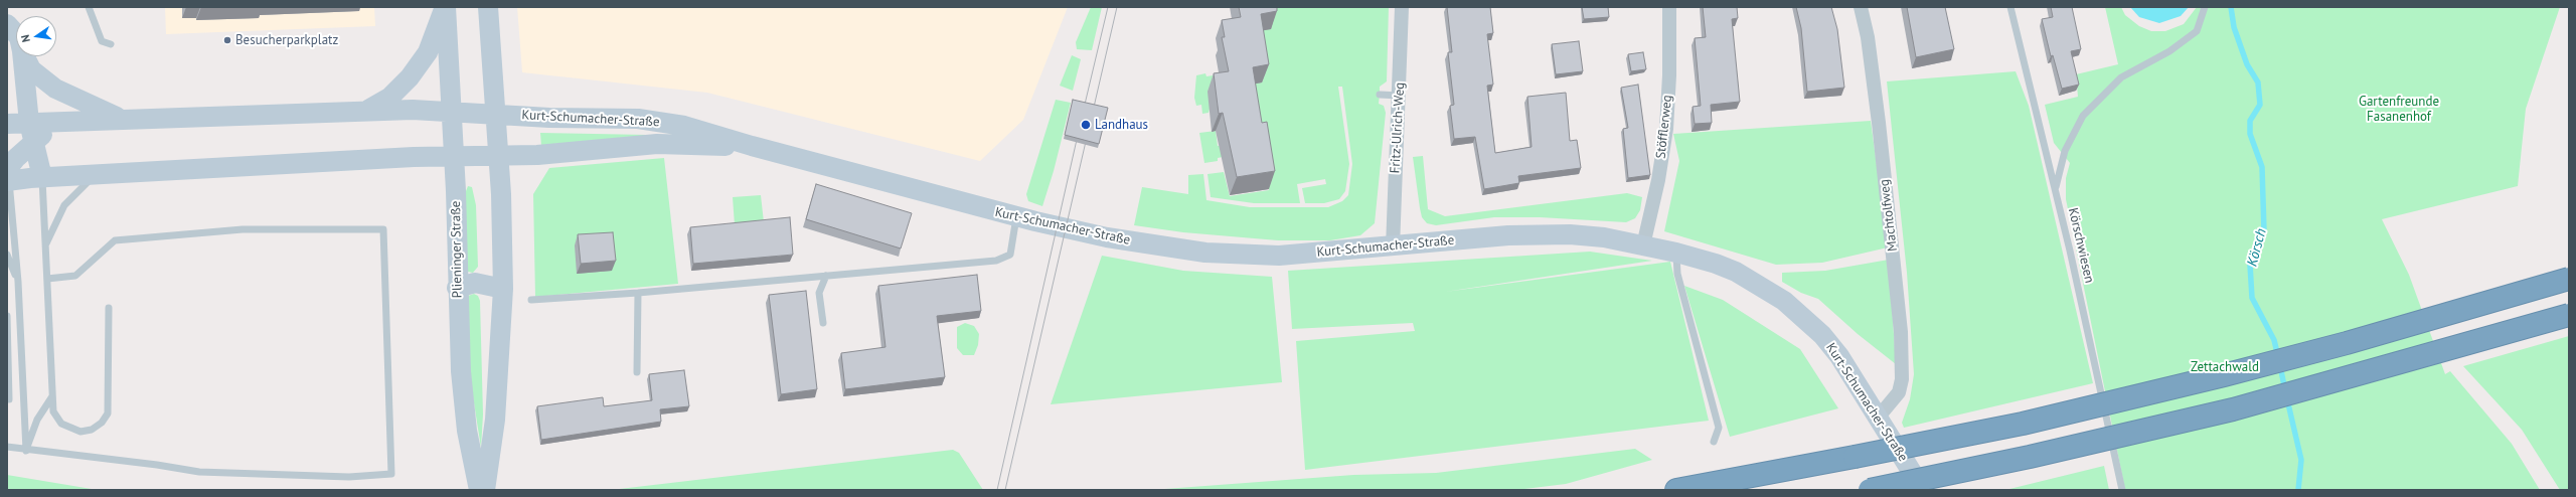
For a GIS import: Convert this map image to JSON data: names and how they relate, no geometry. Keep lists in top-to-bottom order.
{
  "streets": {
    "main road": ["Kurt-Schumacher-Straße", "Plieninger Straße"],
    "street": ["Stöfflerweg", "Fritz-Ulrich-Weg", "Machtolfweg"],
    "lane": ["Körschwiesen"]
  },
  "crossings": [
    ["Kurt-Schumacher-Straße", "Stöfflerweg"],
    ["Kurt-Schumacher-Straße", "Fritz-Ulrich-Weg"],
    ["Kurt-Schumacher-Straße", "Machtolfweg"],
    ["Kurt-Schumacher-Straße", "Plieninger Straße"]
  ],
  "water": ["Körsch"],
  "parks": ["Gartenfreunde Fasanenhof", "Zettachwald"],
  "places": ["Besucherparkplatz", "Landhaus"],
  "north": "left"
}
